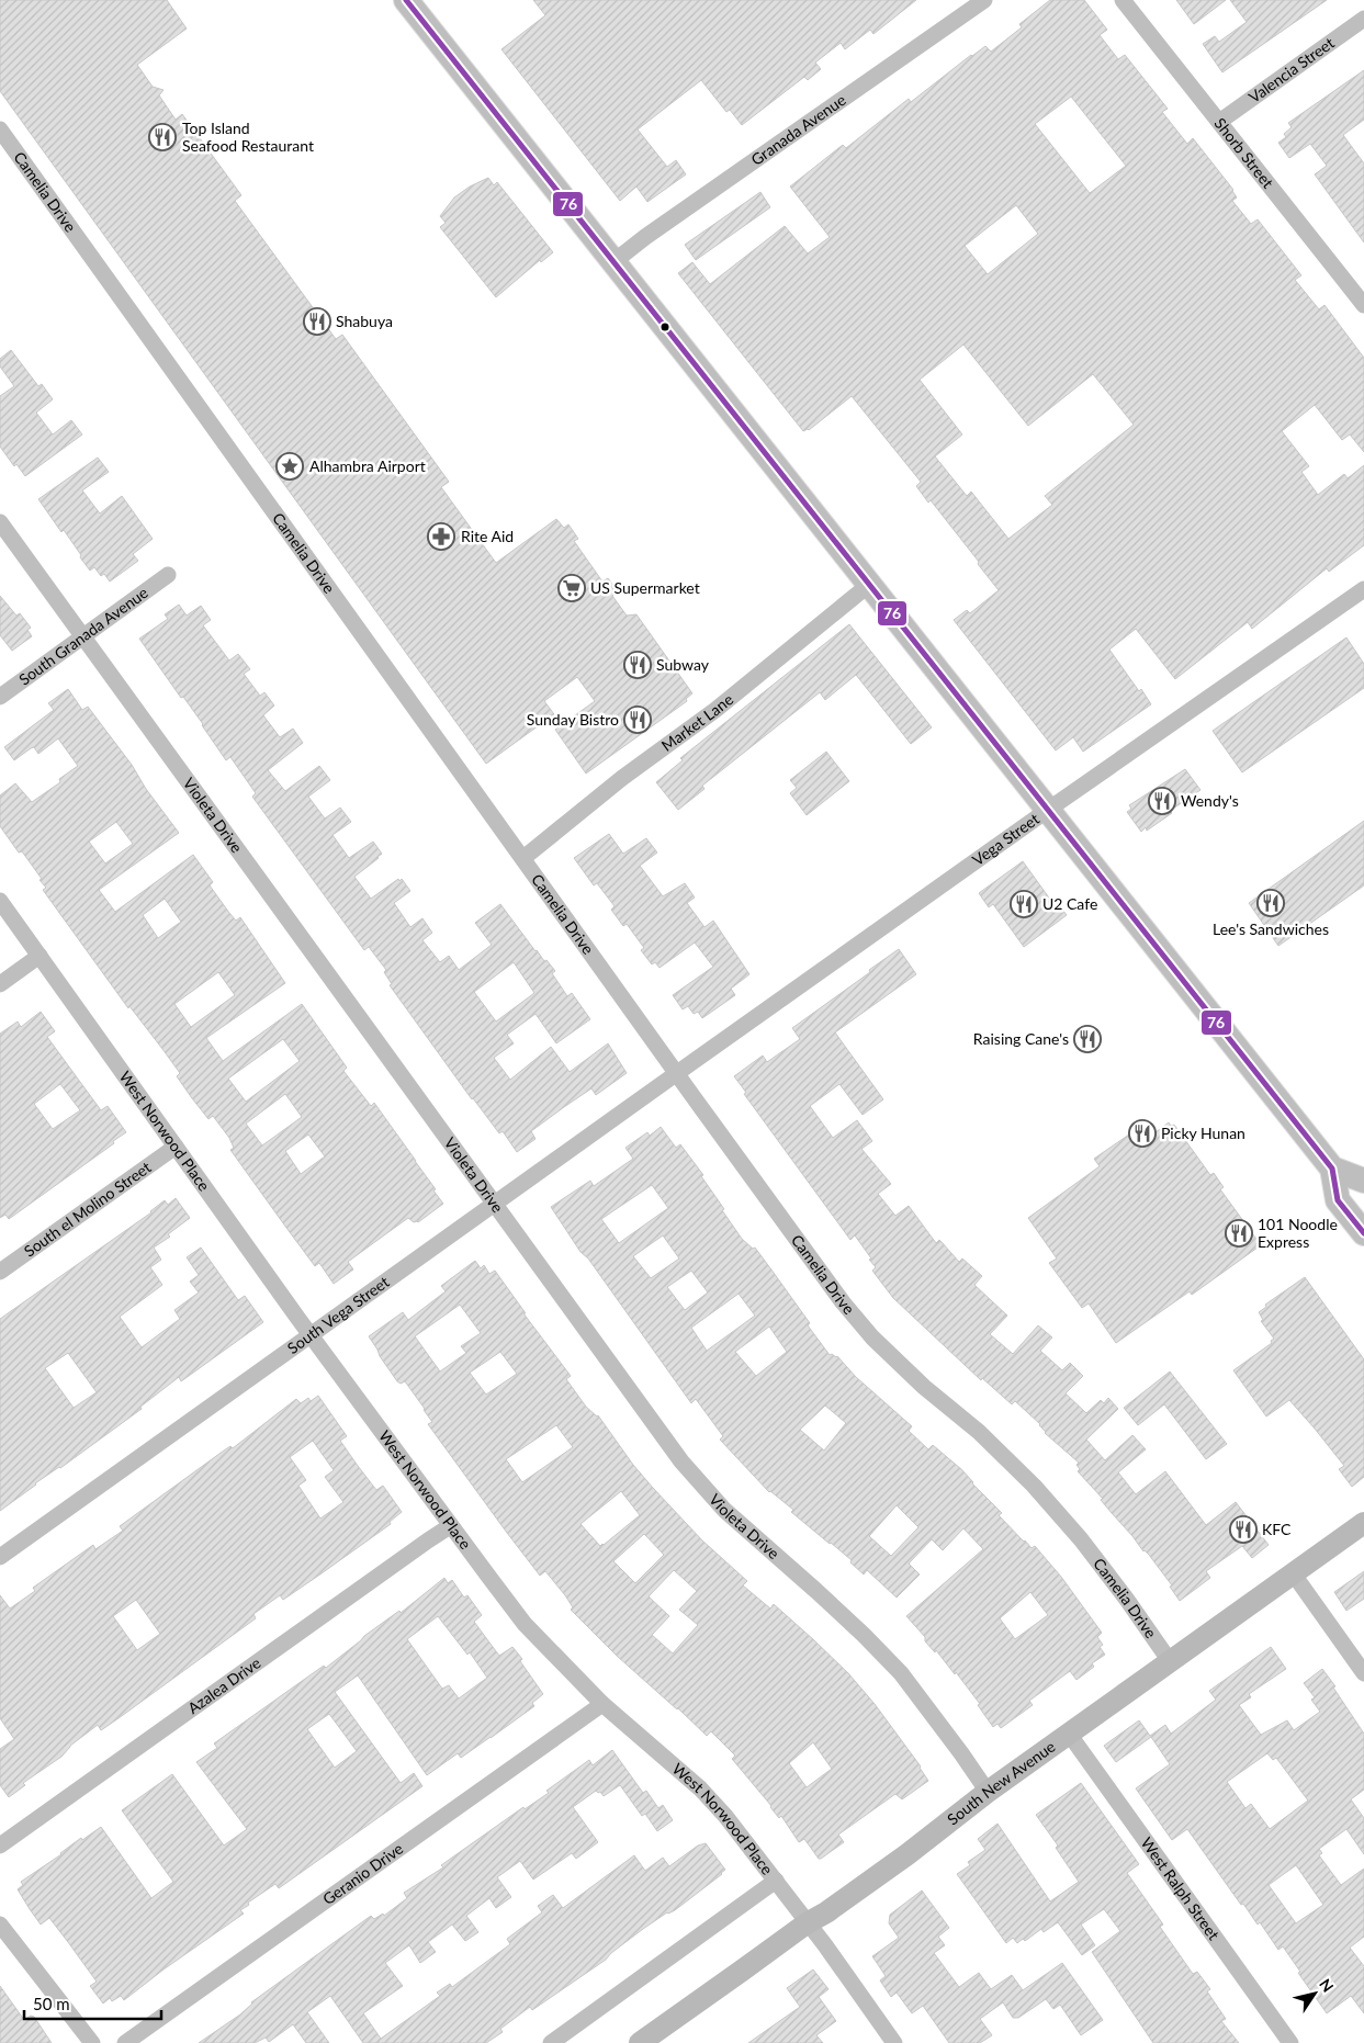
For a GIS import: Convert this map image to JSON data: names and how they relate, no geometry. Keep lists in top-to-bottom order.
{
  "streets": {
    "main road": ["South New Avenue"],
    "street": [
      "Valencia Street",
      "Granada Avenue",
      "Shorb Street",
      "Camelia Drive",
      "South Granada Avenue",
      "Market Lane",
      "Violeta Drive",
      "Vega Street",
      "West Norwood Place",
      "South el Molino Street",
      "South Vega Street",
      "Azalea Drive",
      "Geranio Drive",
      "West Ralph Street"
    ]
  },
  "crossings": [
    ["Valencia Street", "Shorb Street"],
    ["Camelia Drive", "Market Lane"],
    ["Camelia Drive", "Vega Street"],
    ["Camelia Drive", "South Vega Street"],
    ["Camelia Drive", "South New Avenue"],
    ["South Granada Avenue", "Violeta Drive"],
    ["Violeta Drive", "South Vega Street"],
    ["Violeta Drive", "South New Avenue"],
    ["Vega Street", "South Vega Street"],
    ["West Norwood Place", "South el Molino Street"],
    ["West Norwood Place", "South Vega Street"],
    ["West Norwood Place", "Azalea Drive"],
    ["West Norwood Place", "South New Avenue"],
    ["West Norwood Place", "Geranio Drive"],
    ["South New Avenue", "West Ralph Street"]
  ],
  "places": {
    "restaurant": [
      "Top Island Seafood Restaurant",
      "Shabuya",
      "Subway",
      "Sunday Bistro",
      "Wendy's",
      "Lee's Sandwiches",
      "U2 Cafe",
      "Raising Cane's",
      "Picky Hunan",
      "101 Noodle Express",
      "KFC"
    ],
    "place": ["Alhambra Airport"],
    "pharmacy": ["Rite Aid"],
    "supermarket": ["US Supermarket"]
  },
  "lines": ["transit line 76"],
  "scale_bar": "50 m",
  "north": "top right"
}
